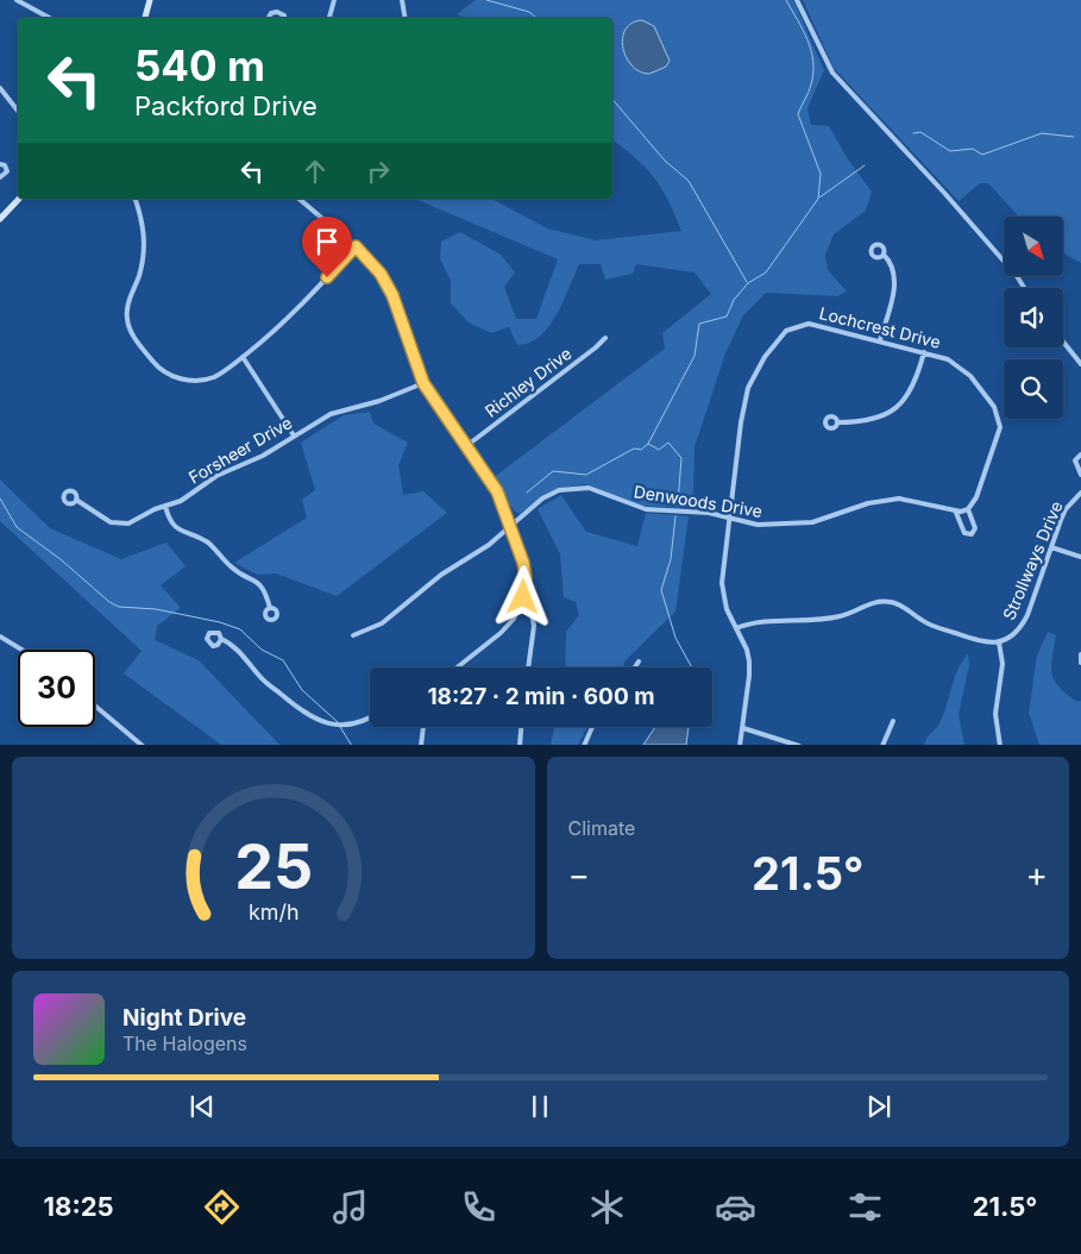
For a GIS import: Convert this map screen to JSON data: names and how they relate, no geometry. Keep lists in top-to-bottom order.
{
  "streets": {
    "street": [
      "Lochcrest Drive",
      "Richley Drive",
      "Forsheer Drive",
      "Denwoods Drive",
      "Strollways Drive"
    ]
  },
  "crossings": [
    ["Lochcrest Drive", "Denwoods Drive"]
  ],
  "north": "bottom right",
  "page": {
    "turn": ["540 m", "Packford Drive"],
    "limit": "30",
    "trip": "18:27 · 2 min · 600 m",
    "tile": "Climate",
    "heat": ["−", "21.5°", "+"],
    "song": ["Night Drive", "The Halogens"],
    "tabs": ["18:25", "21.5°"],
    "gauge": ["25", "km/h"]
  }
}
